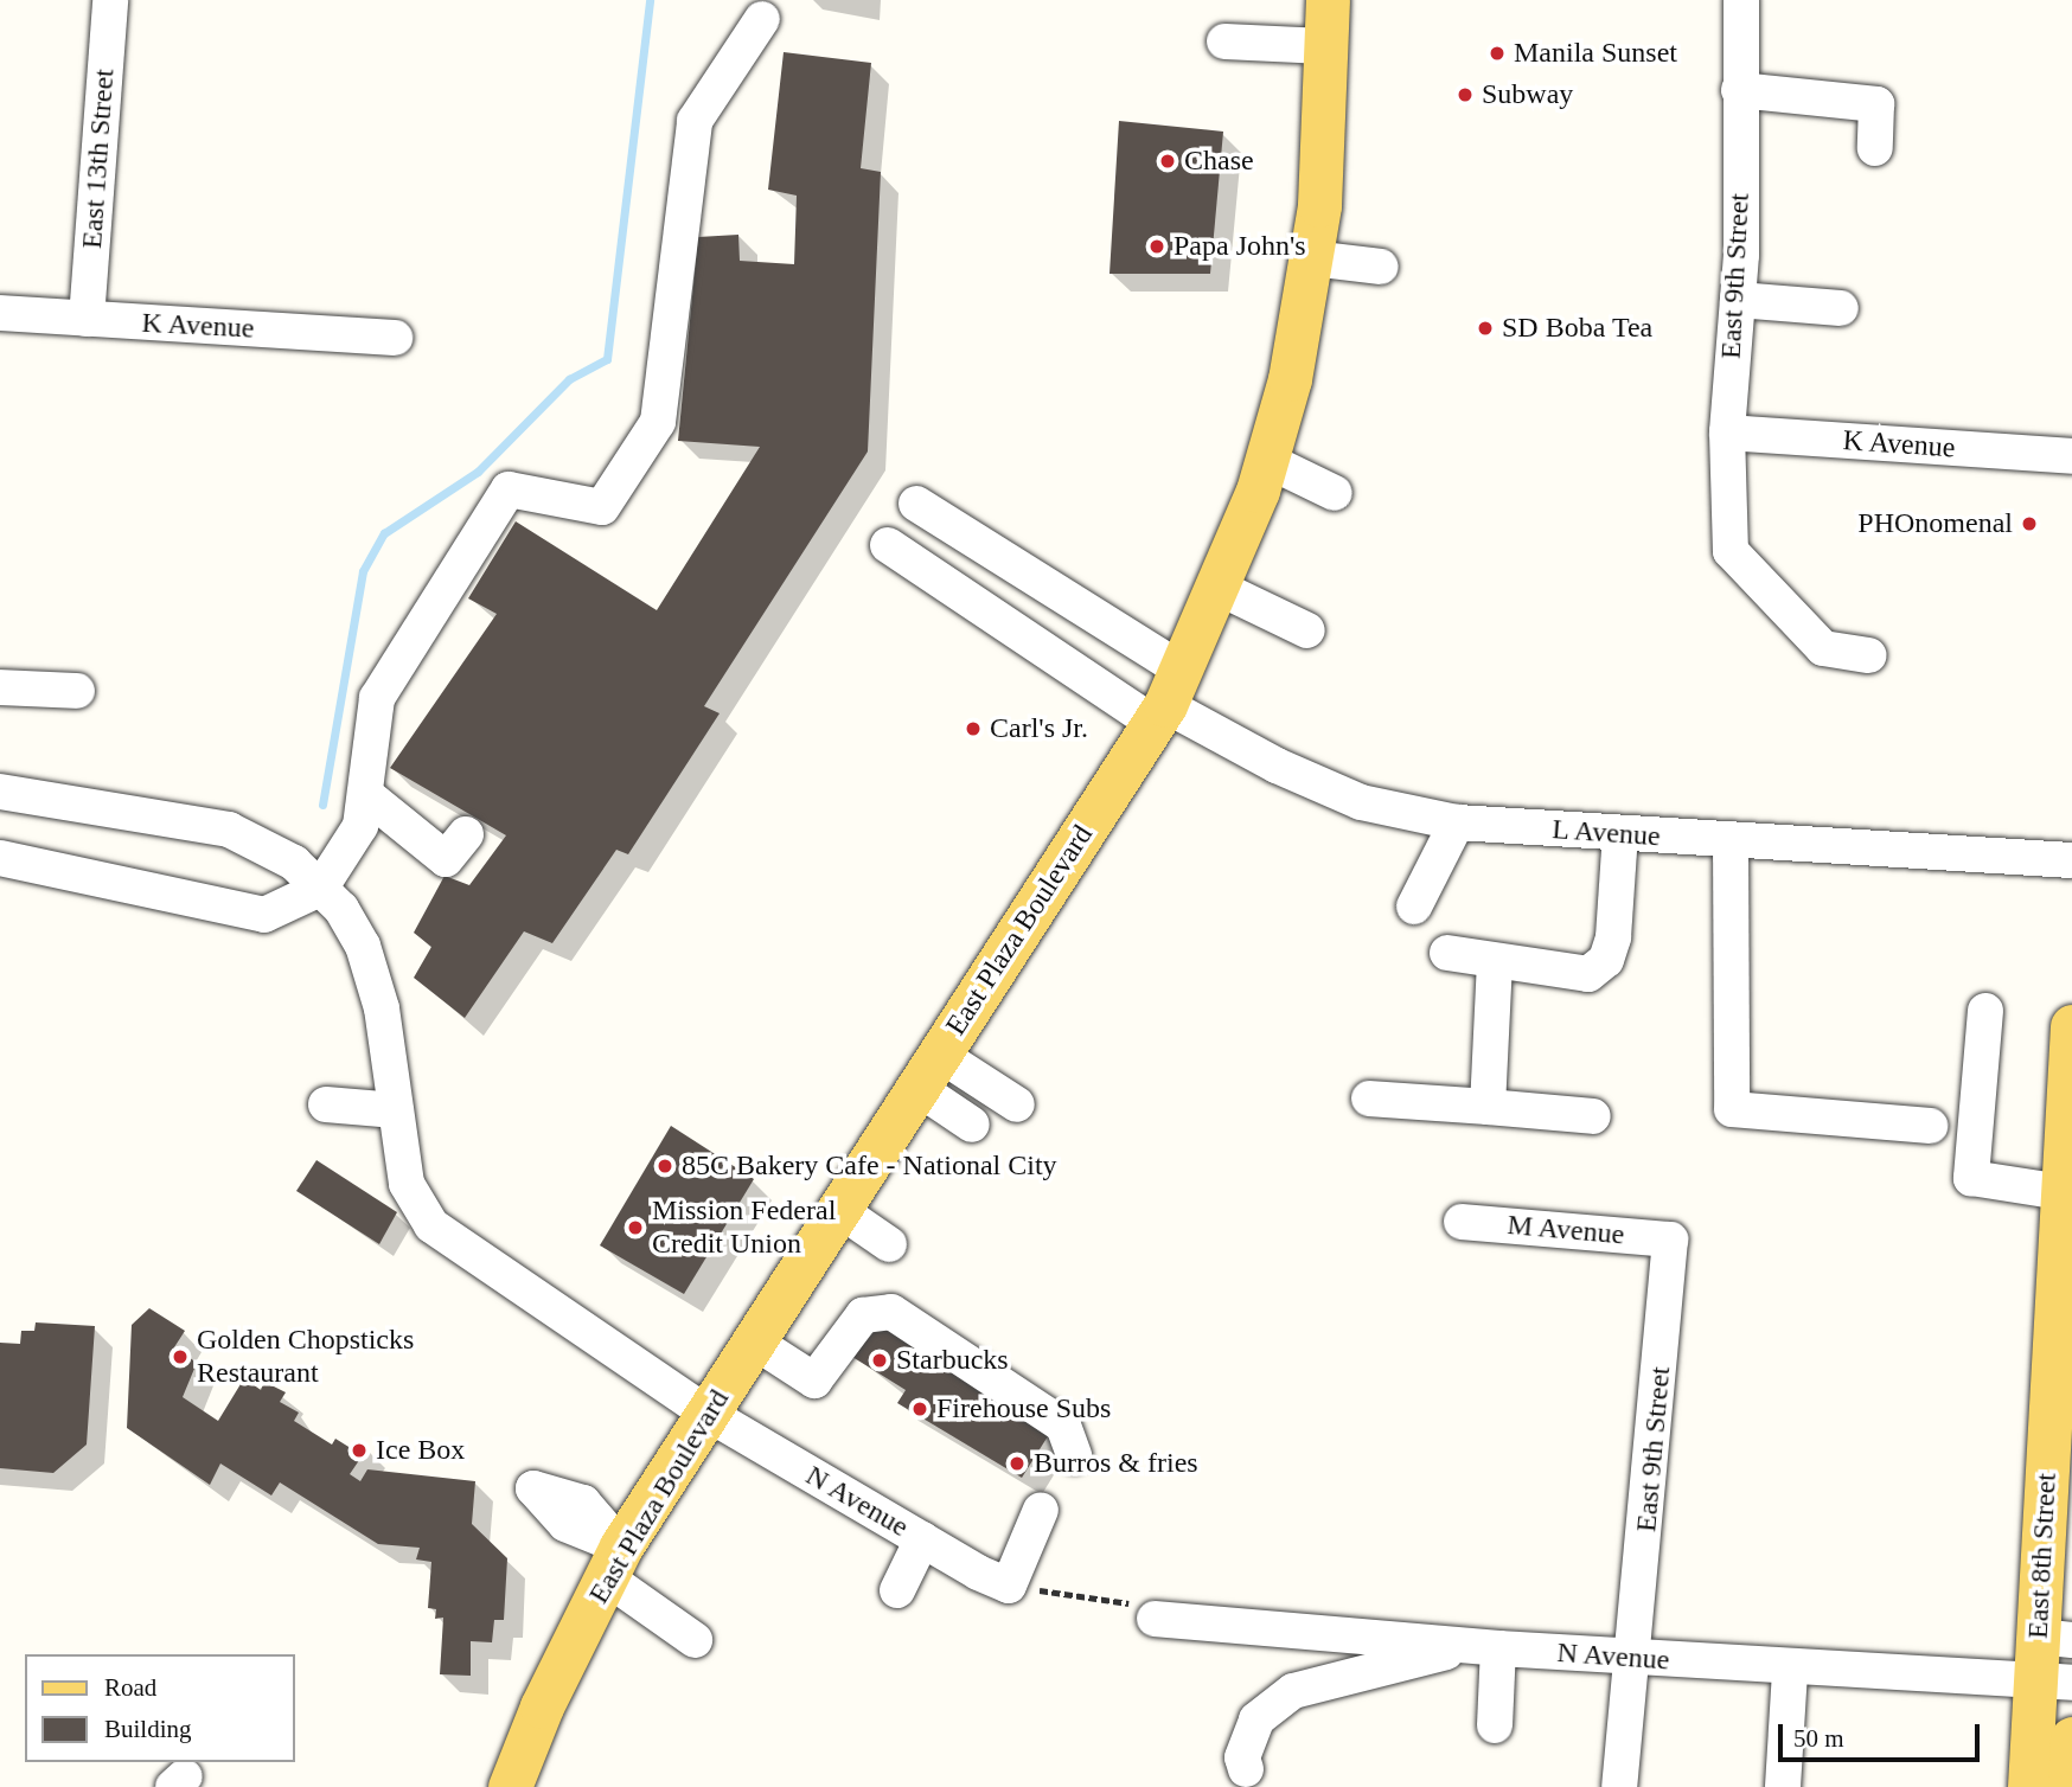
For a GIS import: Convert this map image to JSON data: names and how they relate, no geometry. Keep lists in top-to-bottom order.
{
  "streets": {
    "main road": ["East Plaza Boulevard", "East 8th Street"],
    "street": [
      "East 13th Street",
      "East 9th Street",
      "K Avenue",
      "L Avenue",
      "M Avenue",
      "N Avenue"
    ]
  },
  "crossings": [
    ["East 13th Street", "K Avenue"],
    ["East 9th Street", "K Avenue"],
    ["East 9th Street", "M Avenue"],
    ["East 9th Street", "N Avenue"],
    ["L Avenue", "East Plaza Boulevard"],
    ["East Plaza Boulevard", "N Avenue"],
    ["N Avenue", "East 8th Street"]
  ],
  "places": [
    "Manila Sunset",
    "Subway",
    "Chase",
    "Papa John's",
    "SD Boba Tea",
    "PHOnomenal",
    "Carl's Jr.",
    "85C Bakery Cafe - National City",
    "Mission Federal Credit Union",
    "Golden Chopsticks Restaurant",
    "Starbucks",
    "Firehouse Subs",
    "Ice Box",
    "Burros & fries"
  ],
  "legend": ["Road", "Building"],
  "scale_bar": "50 m"
}
